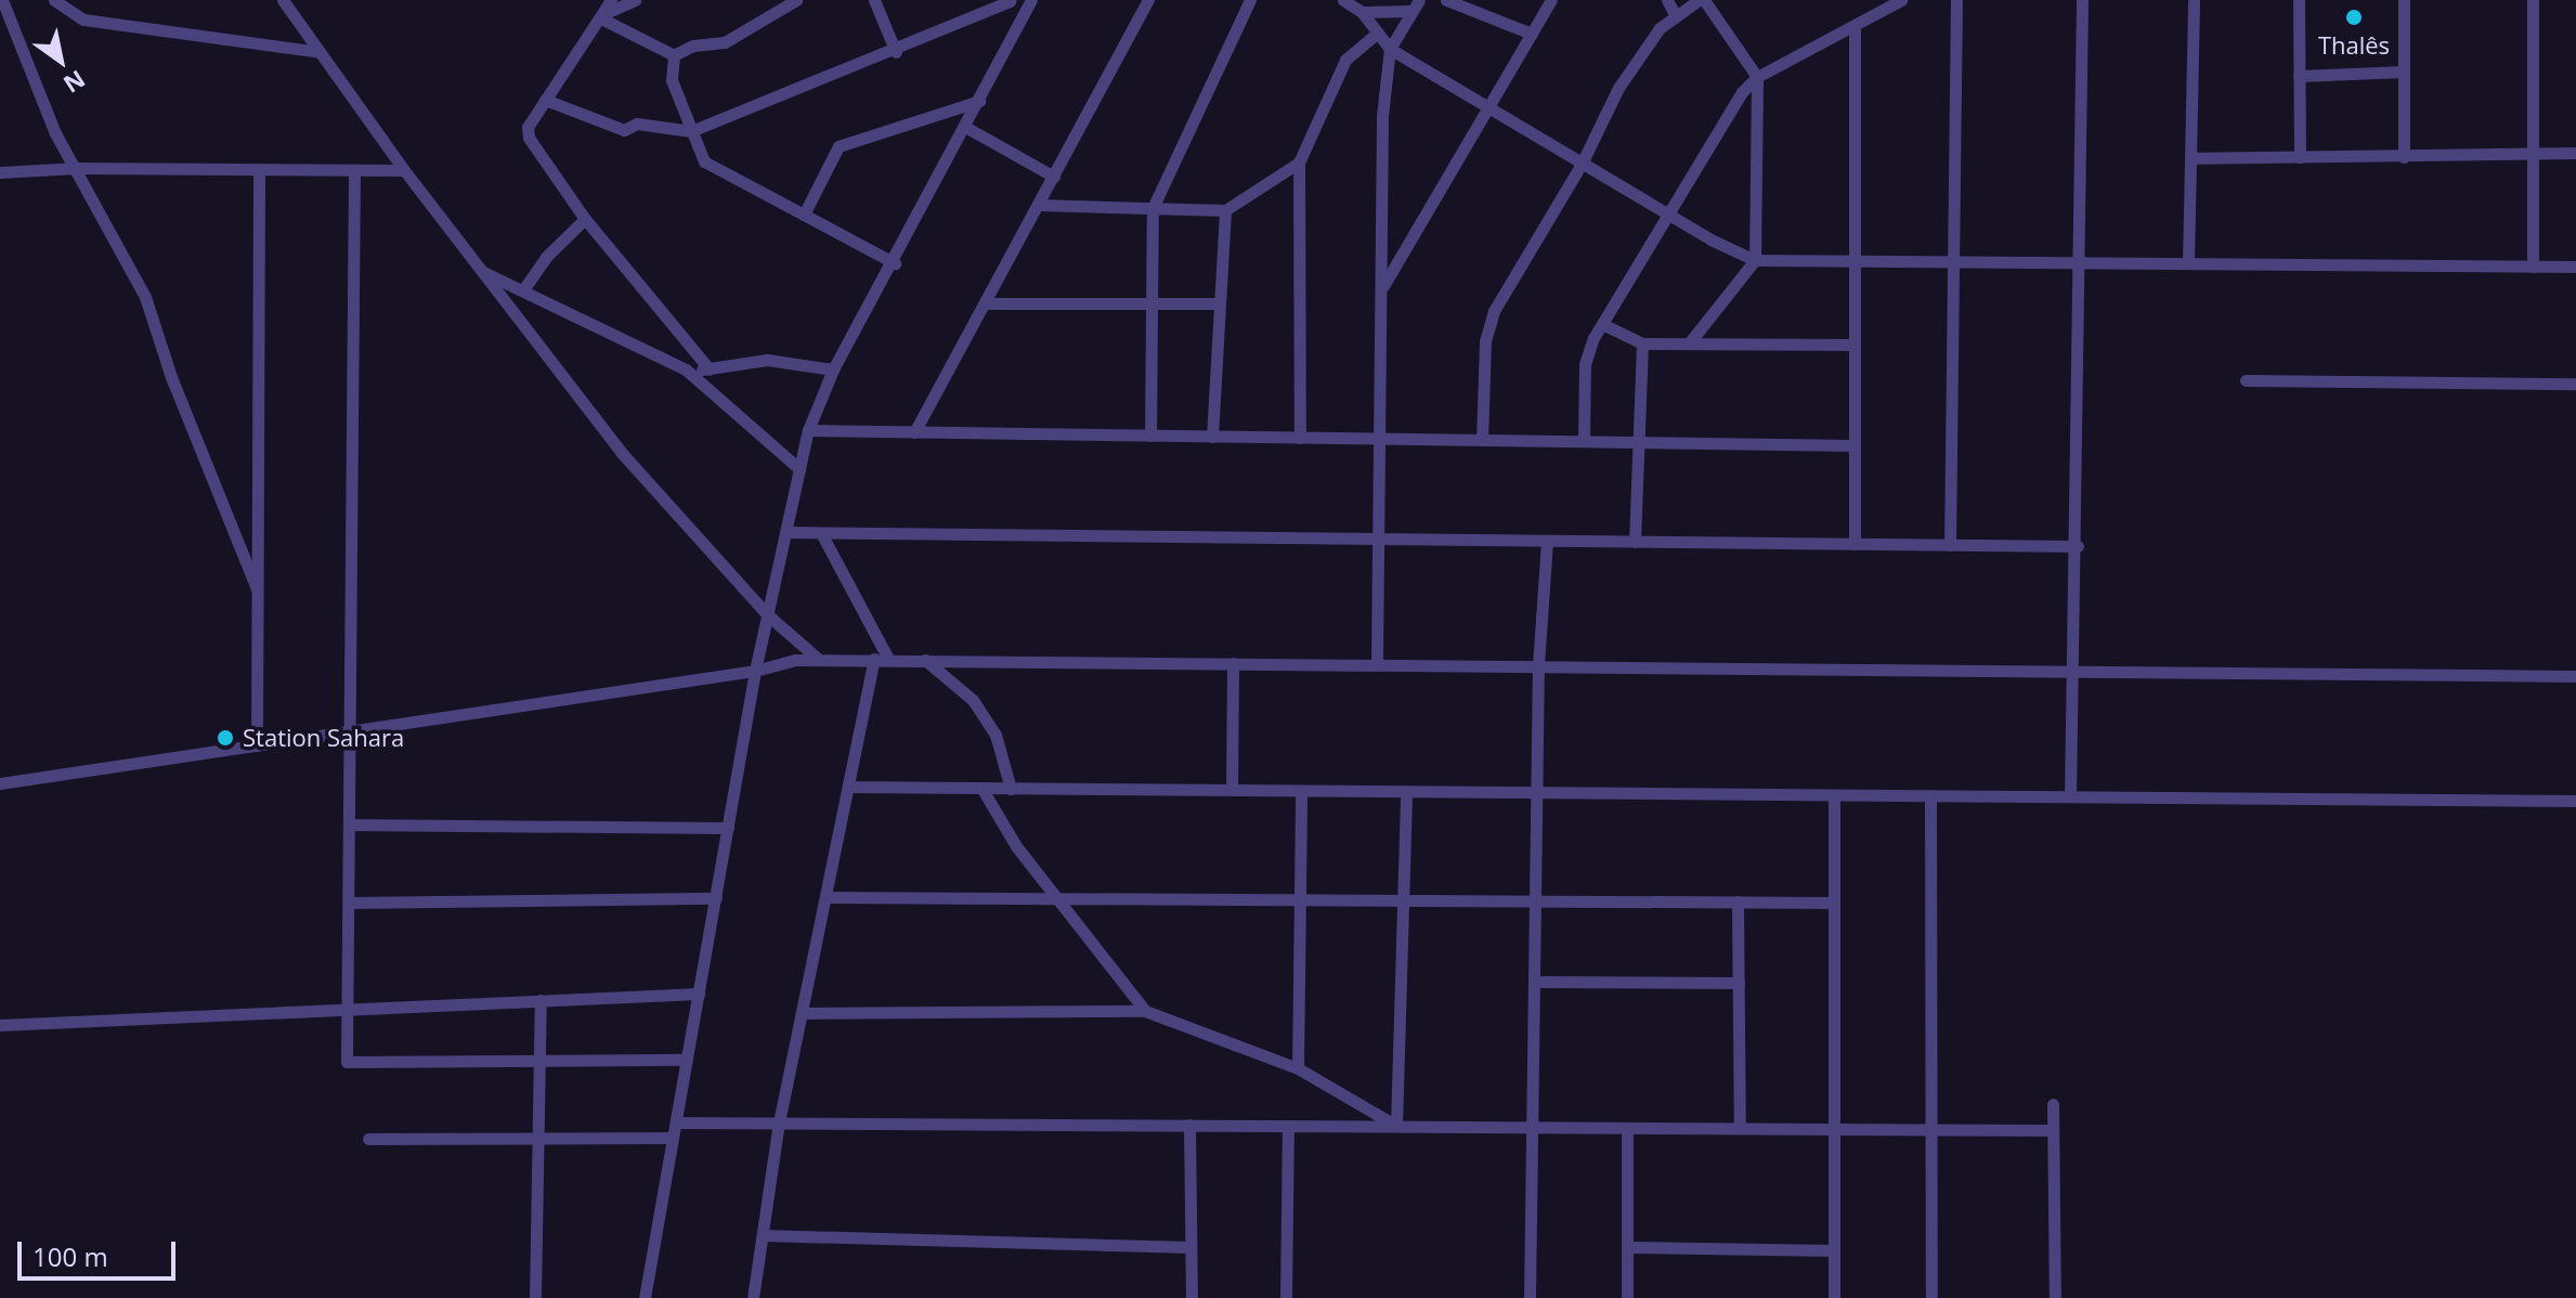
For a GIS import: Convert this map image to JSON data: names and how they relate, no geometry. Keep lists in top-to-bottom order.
{
  "places": ["Thalês", "Station Sahara"],
  "scale_bar": "100 m",
  "north": "bottom right"
}
